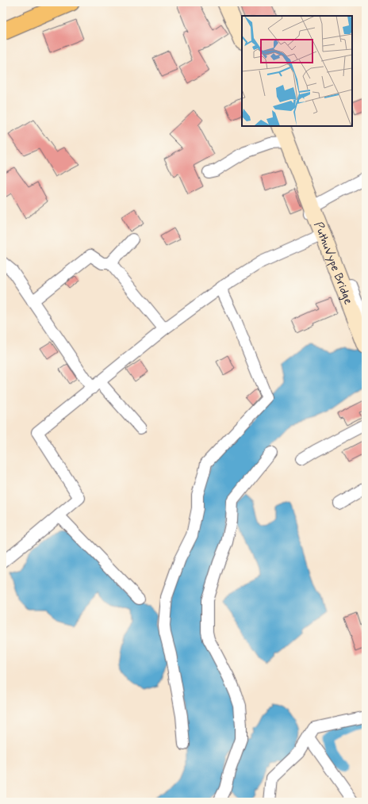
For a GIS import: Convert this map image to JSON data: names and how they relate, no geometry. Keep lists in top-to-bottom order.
{
  "streets": {
    "main road": ["PuthuVype Bridge"]
  }
}
